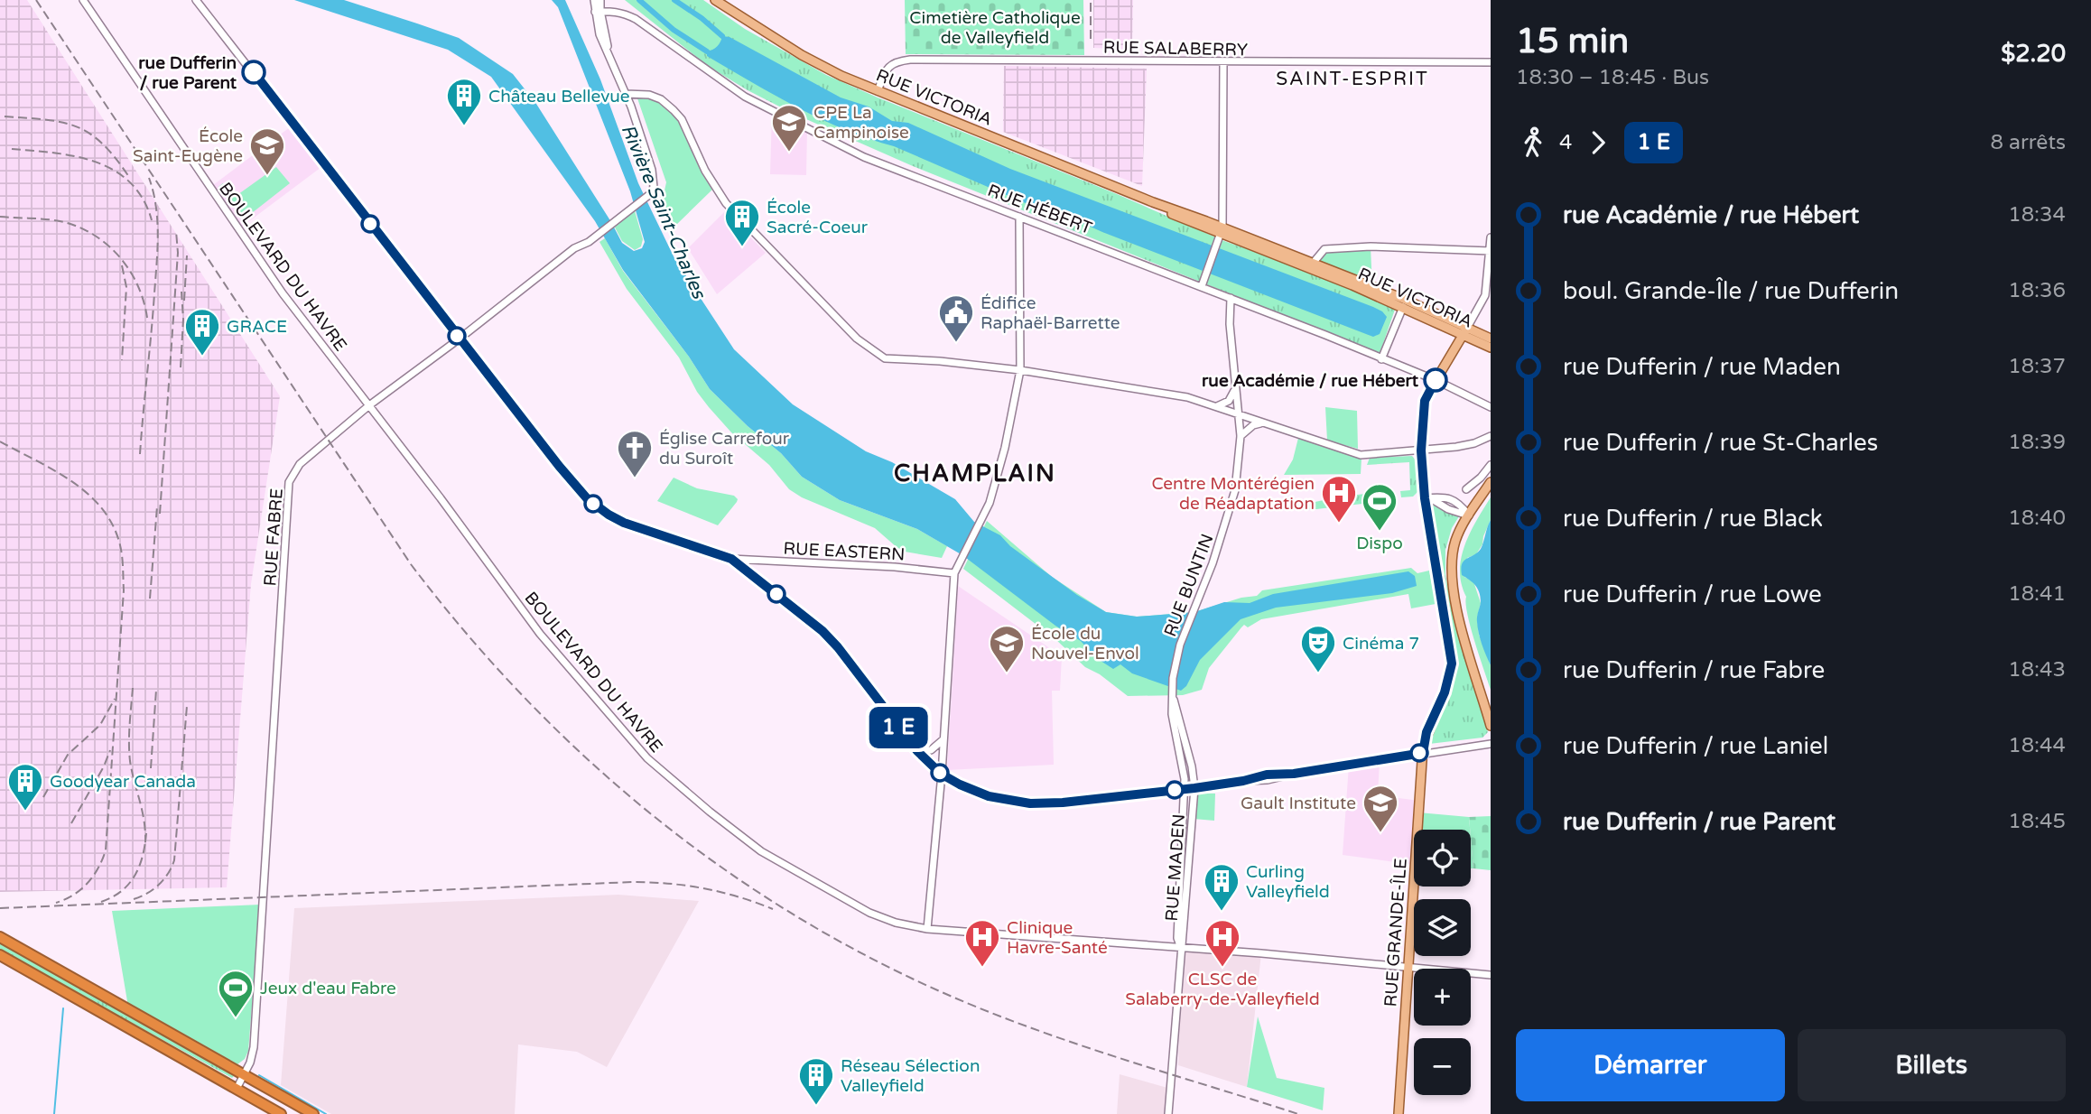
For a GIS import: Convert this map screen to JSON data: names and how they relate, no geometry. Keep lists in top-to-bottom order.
{
  "streets": {
    "main road": ["RUE VICTORIA", "RUE GRANDE-ÎLE"],
    "street": [
      "RUE SALABERRY",
      "RUE HÉBERT",
      "BOULEVARD DU HAVRE",
      "RUE FABRE",
      "RUE EASTERN",
      "RUE BUNTIN",
      "RUE MADEN"
    ]
  },
  "crossings": [
    ["RUE SALABERRY", "RUE VICTORIA"],
    ["RUE VICTORIA", "RUE GRANDE-ÎLE"],
    ["RUE HÉBERT", "RUE FABRE"],
    ["RUE HÉBERT", "RUE BUNTIN"],
    ["RUE HÉBERT", "RUE GRANDE-ÎLE"],
    ["BOULEVARD DU HAVRE", "RUE FABRE"],
    ["BOULEVARD DU HAVRE", "RUE MADEN"],
    ["BOULEVARD DU HAVRE", "RUE GRANDE-ÎLE"],
    ["RUE BUNTIN", "RUE MADEN"]
  ],
  "districts": ["SAINT-ESPRIT", "CHAMPLAIN"],
  "water": ["Rivière Saint-Charles"],
  "parks": ["Cimetière Catholique de Valleyfield"],
  "places": {
    "other": ["rue Dufferin / rue Parent", "rue Académie / rue Hébert"],
    "building": [
      "Château Bellevue",
      "École Sacré-Coeur",
      "GRACE",
      "Goodyear Canada",
      "Curling Valleyfield",
      "Réseau Sélection Valleyfield"
    ],
    "school or university": [
      "CPE La Campinoise",
      "École Saint-Eugène",
      "École du Nouvel-Envol",
      "Gault Institute"
    ],
    "public building": ["Édifice Raphaël-Barrette"],
    "church": ["Église Carrefour du Suroît"],
    "hospital": ["Centre Montérégien de Réadaptation", "Clinique Havre-Santé", "CLSC de Salaberry-de-Valleyfield"],
    "sports": ["Dispo", "Jeux d'eau Fabre"],
    "theatre": ["Cinéma 7"]
  },
  "page": {
    "on_map": "1 E",
    "heading": ["15 min", "18:30 – 18:45 · Bus", "$2.20"],
    "legs": ["4", "1 E", "8 arrêts"],
    "list": [
      {
        "name": "rue Académie / rue Hébert",
        "value": "18:34"
      },
      {
        "name": "boul. Grande-Île / rue Dufferin",
        "value": "18:36"
      },
      {
        "name": "rue Dufferin / rue Maden",
        "value": "18:37"
      },
      {
        "name": "rue Dufferin / rue St-Charles",
        "value": "18:39"
      },
      {
        "name": "rue Dufferin / rue Black",
        "value": "18:40"
      },
      {
        "name": "rue Dufferin / rue Lowe",
        "value": "18:41"
      },
      {
        "name": "rue Dufferin / rue Fabre",
        "value": "18:43"
      },
      {
        "name": "rue Dufferin / rue Laniel",
        "value": "18:44"
      },
      {
        "name": "rue Dufferin / rue Parent",
        "value": "18:45"
      }
    ],
    "map_buttons": ["+", "−"],
    "buttons": ["Démarrer", "Billets"]
  }
}
